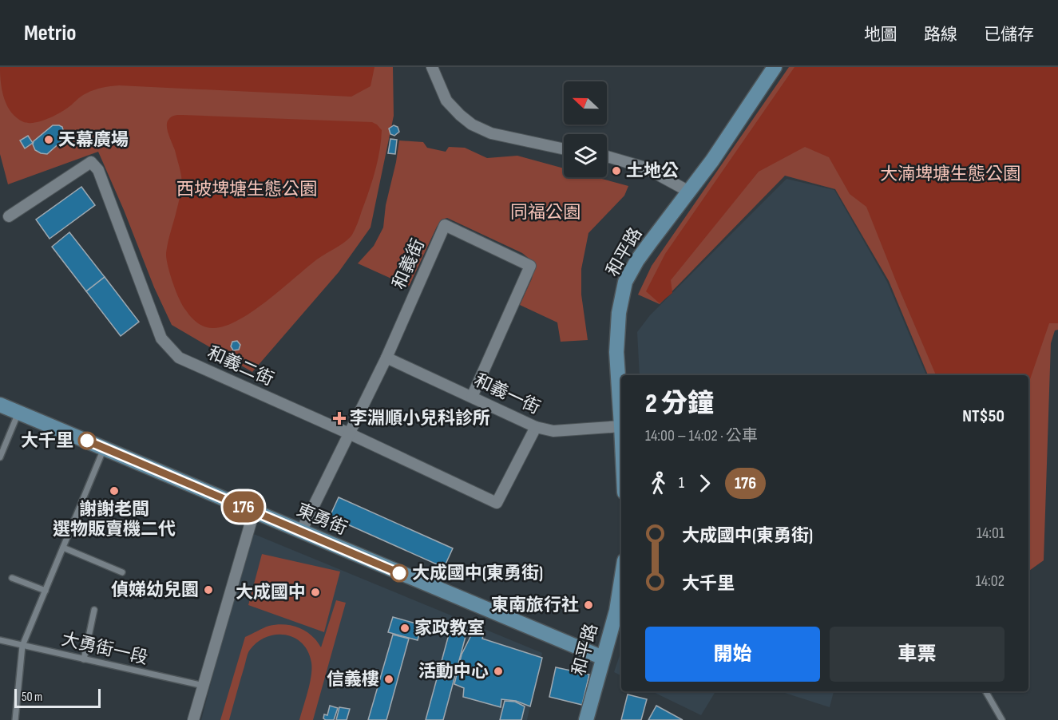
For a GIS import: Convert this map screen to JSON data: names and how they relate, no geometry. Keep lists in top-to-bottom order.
{
  "streets": {
    "street": [
      "和平路",
      "和義街",
      "和義二街",
      "和義一街",
      "東勇街"
    ],
    "lane": ["大勇街一段"]
  },
  "crossings": [
    ["和平路", "和義一街"],
    ["和平路", "東勇街"],
    ["和義街", "和義二街"],
    ["和義街", "和義一街"],
    ["和義街", "東勇街"],
    ["和義二街", "和義一街"]
  ],
  "parks": ["大湳埤塘生態公園", "西坡埤塘生態公園", "同福公園"],
  "places": {
    "other": [
      "天幕廣場",
      "土地公",
      "大千里",
      "謝謝老闆 選物販賣機二代",
      "大成國中(東勇街)",
      "偵娣幼兒園",
      "大成國中",
      "東南旅行社",
      "家政教室",
      "活動中心",
      "信義樓"
    ],
    "health": ["李淵順小兒科診所"]
  },
  "lines": ["bus line 176"],
  "scale_bar": "50 m",
  "north": "left",
  "page": {
    "header": "Metrio",
    "nav": ["地圖", "路線", "已儲存"],
    "on_map": "176",
    "heading": ["2 分鐘", "14:00 – 14:02 · 公車", "NT$50"],
    "legs": ["1", "176"],
    "list": [
      {
        "name": "大成國中(東勇街)",
        "value": "14:01"
      },
      {
        "name": "大千里",
        "value": "14:02"
      }
    ],
    "buttons": ["開始", "車票"],
    "scale": "50 m"
  }
}
